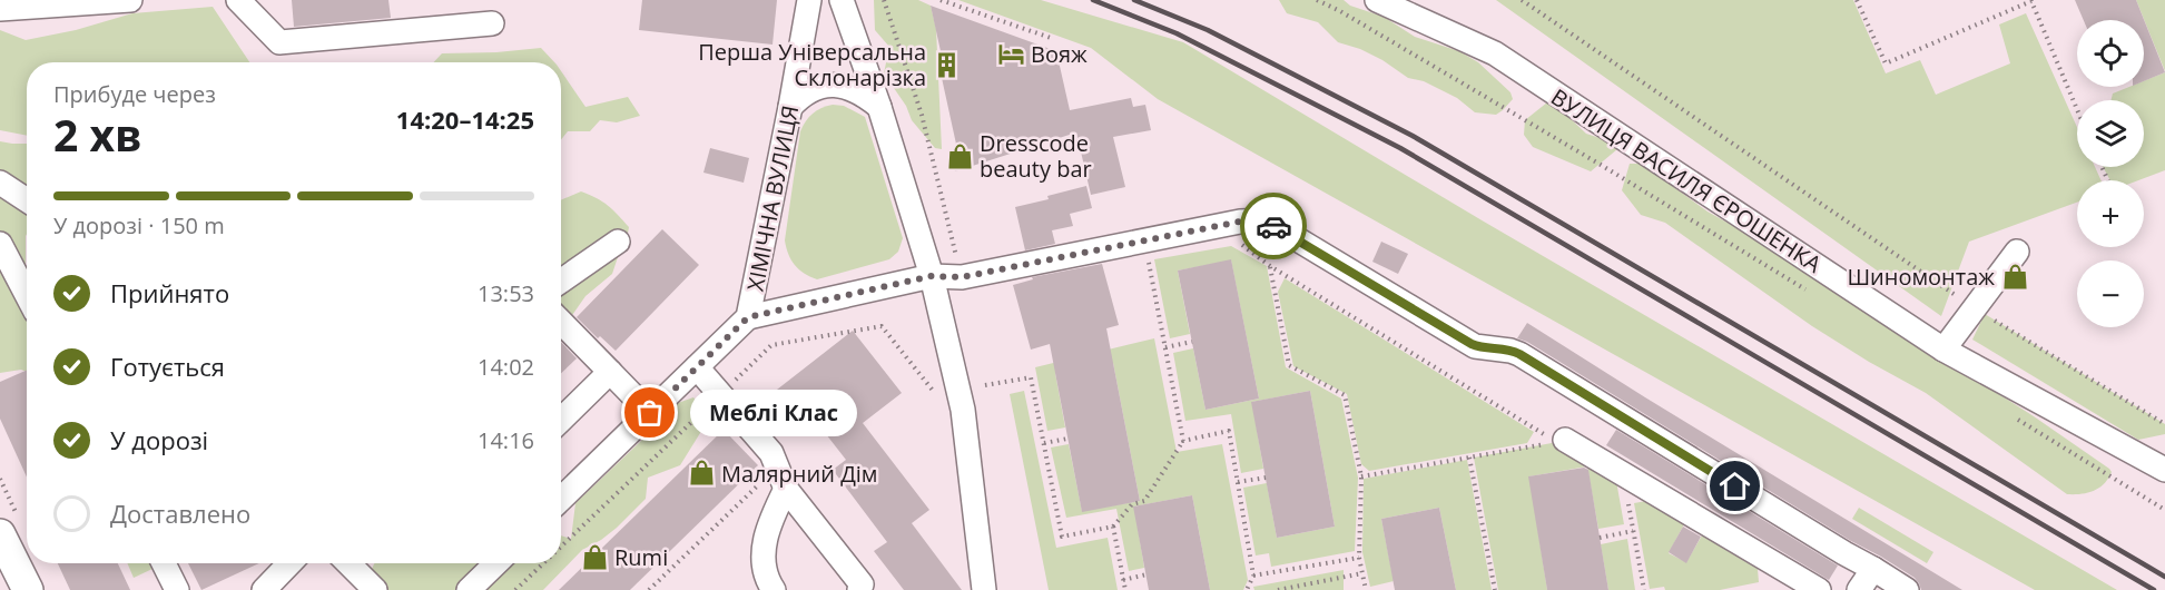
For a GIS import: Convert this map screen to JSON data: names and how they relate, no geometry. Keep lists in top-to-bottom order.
{
  "streets": {
    "street": ["ВУЛИЦЯ ВАСИЛЯ ЄРОШЕНКА", "ХІМІЧНА ВУЛИЦЯ"]
  },
  "places": {
    "hotel": ["Вояж"],
    "building": ["Перша Універсальна Склонарізка"],
    "shop": [
      "Dresscode beauty bar",
      "Шиномонтаж",
      "Малярний Дім",
      "Rumi"
    ],
    "other": ["Меблі Клас"]
  },
  "page": {
    "map_buttons": ["+", "−"],
    "heading": ["2 хв", "Прибуде через", "14:20–14:25"],
    "bar": "У дорозі · 150 m",
    "list": [
      ["Прийнято", "13:53"],
      ["Готується", "14:02"],
      ["У дорозі", "14:16"],
      "Доставлено"
    ],
    "bubble": "Меблі Клас"
  }
}
